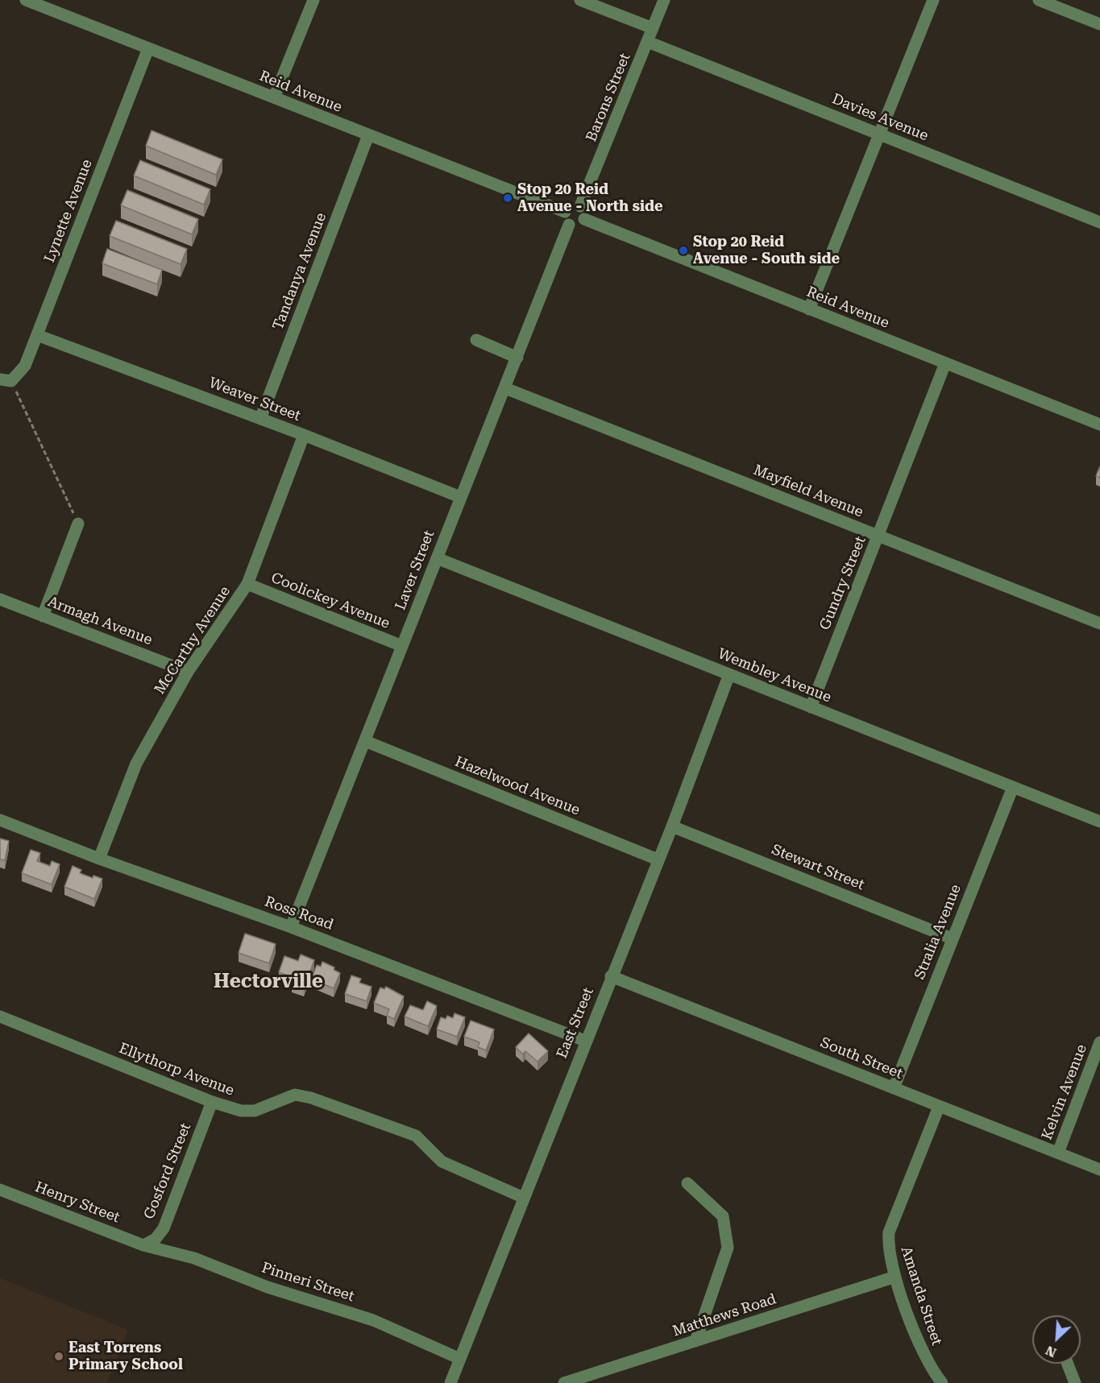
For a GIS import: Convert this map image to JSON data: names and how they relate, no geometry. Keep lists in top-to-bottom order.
{
  "streets": {
    "street": [
      "Reid Avenue",
      "Barons Street",
      "Davies Avenue",
      "Lynette Avenue",
      "Tandanya Avenue",
      "Weaver Street",
      "Mayfield Avenue",
      "Laver Street",
      "Gundry Street",
      "Coolickey Avenue",
      "Armagh Avenue",
      "McCarthy Avenue",
      "Wembley Avenue",
      "Hazelwood Avenue",
      "Stewart Street",
      "Ross Road",
      "Stralia Avenue",
      "East Street",
      "South Street",
      "Ellythorp Avenue",
      "Kelvin Avenue",
      "Gosford Street",
      "Henry Street",
      "Pinneri Street",
      "Amanda Street",
      "Matthews Road"
    ]
  },
  "crossings": [
    ["Reid Avenue", "Barons Street"],
    ["Reid Avenue", "Lynette Avenue"],
    ["Reid Avenue", "Tandanya Avenue"],
    ["Reid Avenue", "Laver Street"],
    ["Reid Avenue", "Gundry Street"],
    ["Barons Street", "Davies Avenue"],
    ["Barons Street", "Laver Street"],
    ["Lynette Avenue", "Weaver Street"],
    ["Tandanya Avenue", "Weaver Street"],
    ["Weaver Street", "Laver Street"],
    ["Weaver Street", "McCarthy Avenue"],
    ["Mayfield Avenue", "Laver Street"],
    ["Mayfield Avenue", "Gundry Street"],
    ["Laver Street", "Coolickey Avenue"],
    ["Laver Street", "Wembley Avenue"],
    ["Laver Street", "Hazelwood Avenue"],
    ["Laver Street", "Ross Road"],
    ["Gundry Street", "Wembley Avenue"],
    ["Coolickey Avenue", "McCarthy Avenue"],
    ["Armagh Avenue", "McCarthy Avenue"],
    ["McCarthy Avenue", "Ross Road"],
    ["Wembley Avenue", "Stralia Avenue"],
    ["Wembley Avenue", "East Street"],
    ["Hazelwood Avenue", "East Street"],
    ["Stewart Street", "Stralia Avenue"],
    ["Stewart Street", "East Street"],
    ["Ross Road", "East Street"],
    ["Stralia Avenue", "South Street"],
    ["East Street", "South Street"],
    ["East Street", "Ellythorp Avenue"],
    ["East Street", "Pinneri Street"],
    ["South Street", "Kelvin Avenue"],
    ["South Street", "Amanda Street"],
    ["Ellythorp Avenue", "Gosford Street"],
    ["Gosford Street", "Henry Street"],
    ["Gosford Street", "Pinneri Street"],
    ["Henry Street", "Pinneri Street"],
    ["Amanda Street", "Matthews Road"]
  ],
  "districts": ["Hectorville"],
  "places": ["Stop 20 Reid Avenue - North side", "Stop 20 Reid Avenue - South side", "East Torrens Primary School"],
  "north": "bottom left"
}
